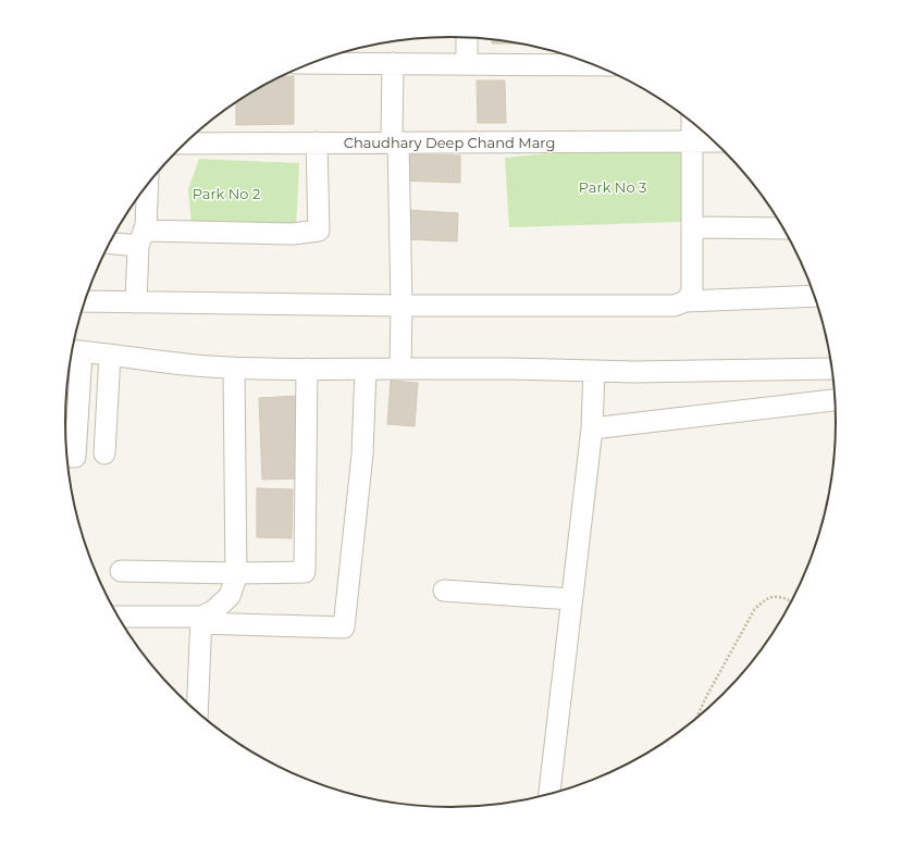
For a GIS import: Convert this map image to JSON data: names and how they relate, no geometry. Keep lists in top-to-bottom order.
{
  "streets": {
    "street": ["Chaudhary Deep Chand Marg"]
  },
  "parks": ["Park No 3", "Park No 2"]
}
